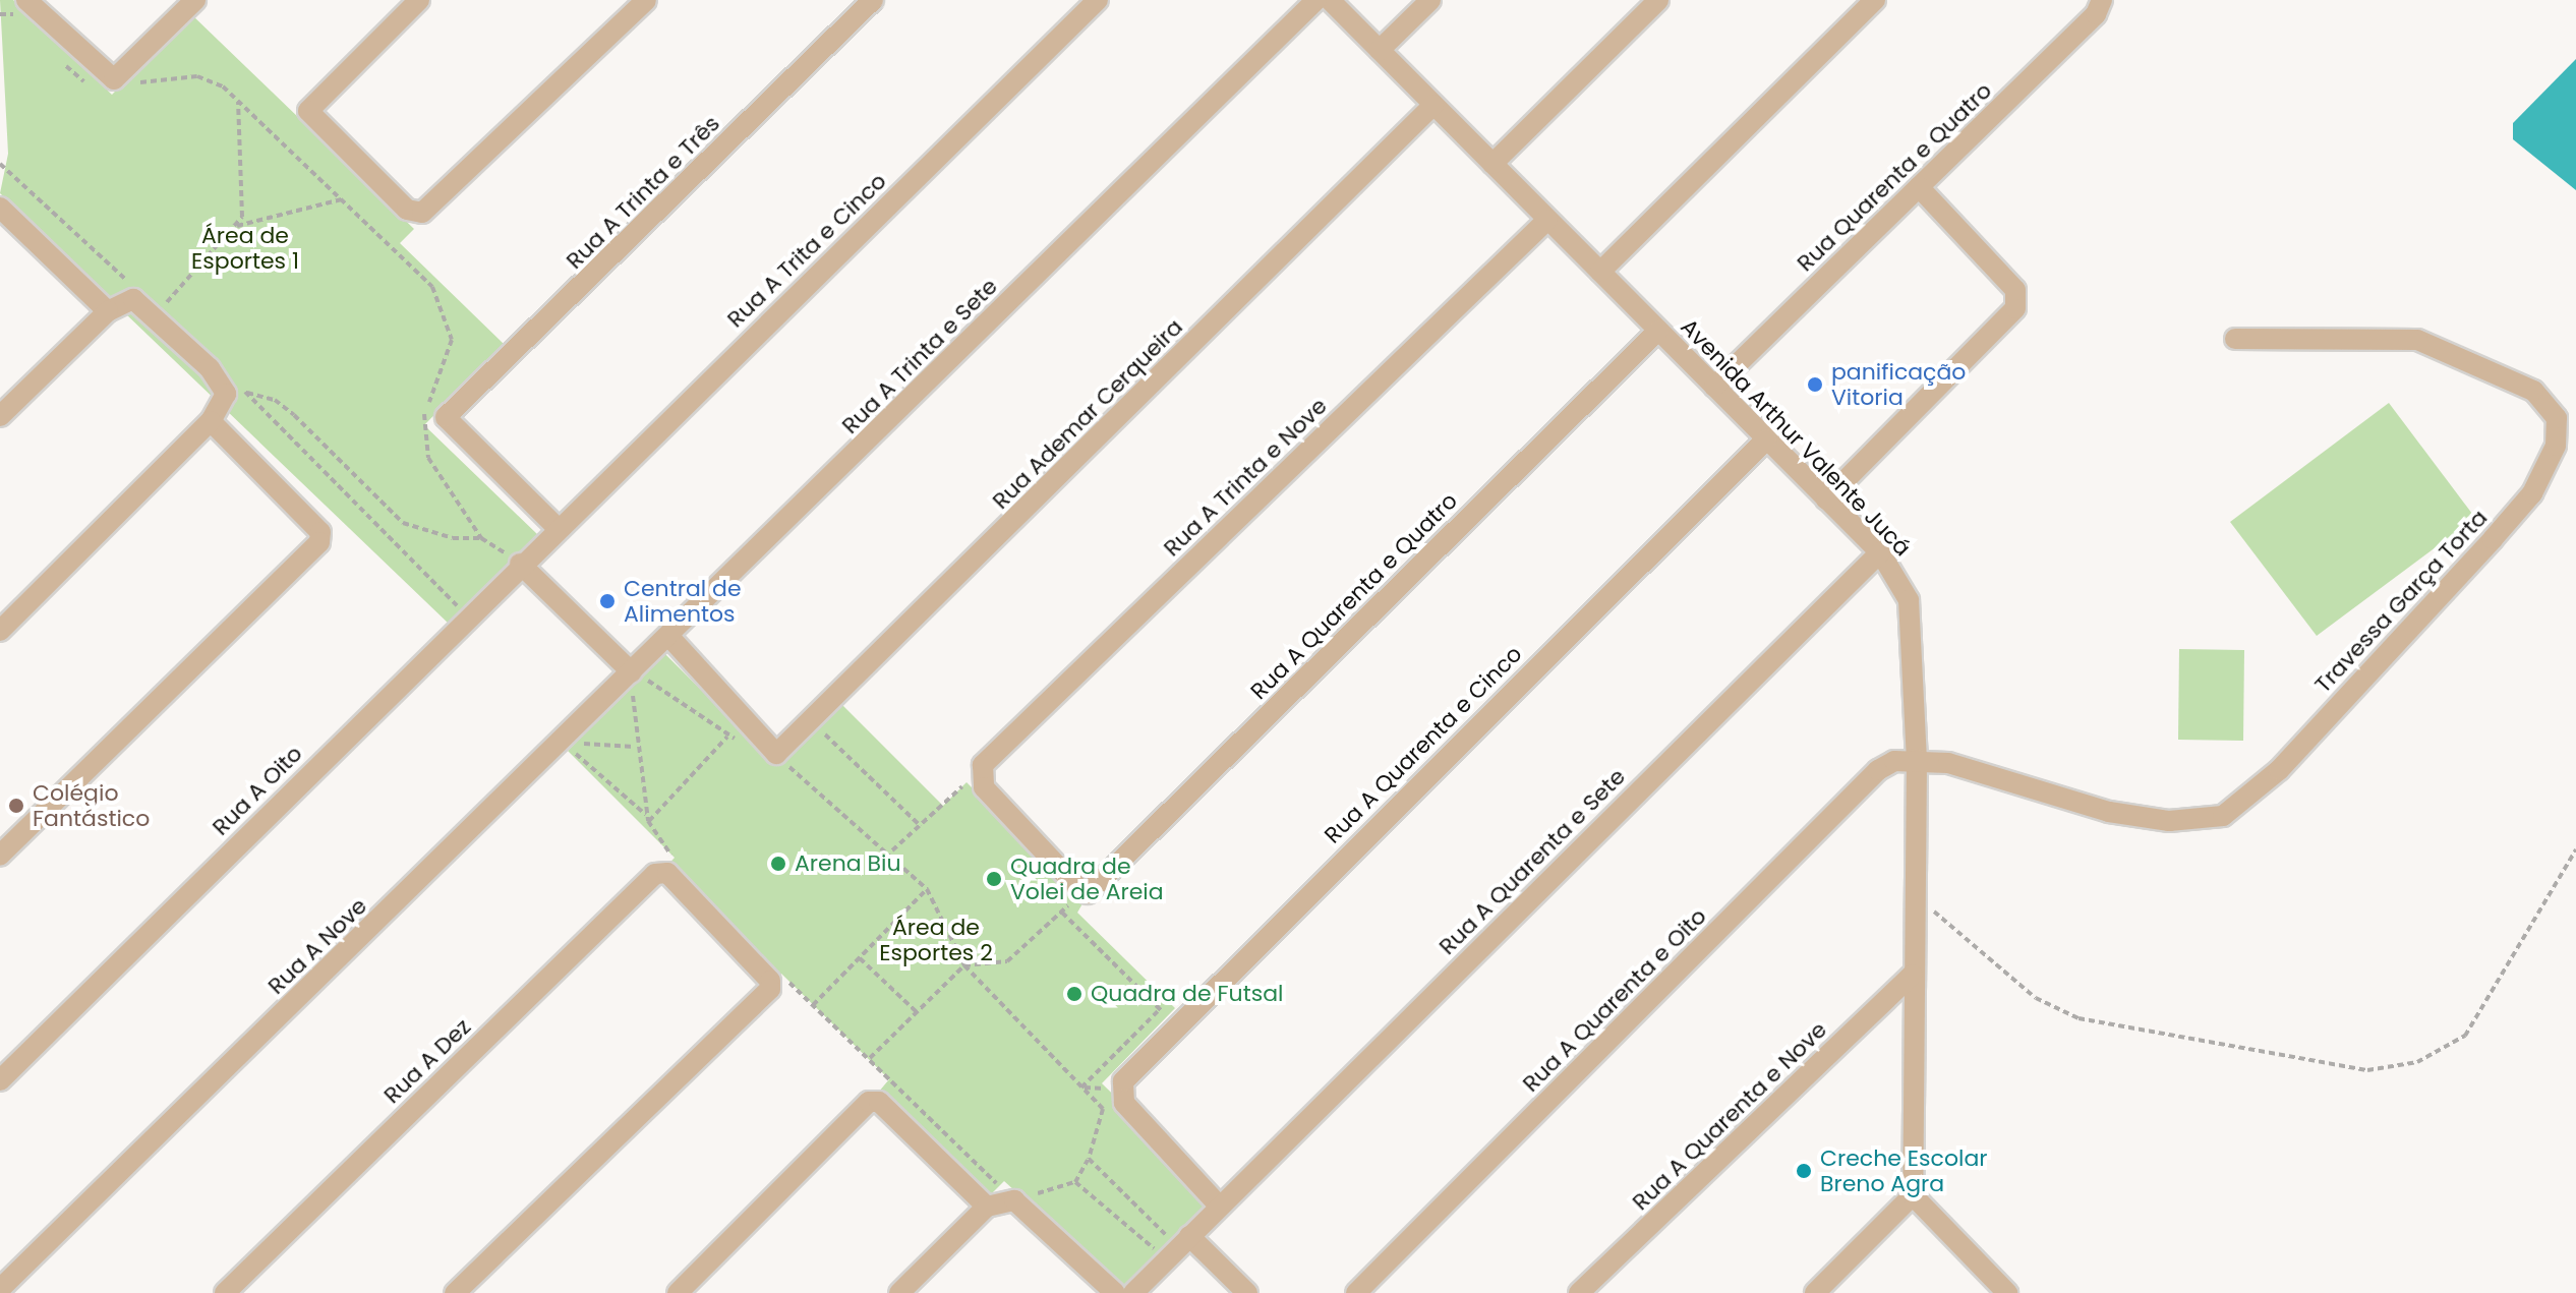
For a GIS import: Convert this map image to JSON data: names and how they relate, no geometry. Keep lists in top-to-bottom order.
{
  "streets": {
    "street": [
      "Rua Quarenta e Quatro",
      "Rua A Trinta e Três",
      "Rua A Trita e Cinco",
      "Rua A Trinta e Sete",
      "Rua Ademar Cerqueira",
      "Avenida Arthur Valente Jucá",
      "Rua A Trinta e Nove",
      "Rua A Quarenta e Quatro",
      "Travessa Garça Torta",
      "Rua A Quarenta e Cinco",
      "Rua A Oito",
      "Rua A Quarenta e Sete",
      "Rua A Nove",
      "Rua A Quarenta e Oito",
      "Rua A Dez",
      "Rua A Quarenta e Nove"
    ]
  },
  "crossings": [
    ["Rua Quarenta e Quatro", "Avenida Arthur Valente Jucá"],
    ["Rua A Trinta e Três", "Rua A Trita e Cinco"],
    ["Rua A Trinta e Três", "Rua A Oito"],
    ["Rua A Trita e Cinco", "Rua A Oito"],
    ["Rua A Trinta e Sete", "Rua A Nove"],
    ["Rua Ademar Cerqueira", "Avenida Arthur Valente Jucá"],
    ["Avenida Arthur Valente Jucá", "Rua A Trinta e Nove"],
    ["Avenida Arthur Valente Jucá", "Rua A Quarenta e Quatro"],
    ["Avenida Arthur Valente Jucá", "Travessa Garça Torta"],
    ["Avenida Arthur Valente Jucá", "Rua A Quarenta e Cinco"],
    ["Avenida Arthur Valente Jucá", "Rua A Quarenta e Sete"],
    ["Avenida Arthur Valente Jucá", "Rua A Quarenta e Oito"],
    ["Avenida Arthur Valente Jucá", "Rua A Quarenta e Nove"],
    ["Travessa Garça Torta", "Rua A Quarenta e Oito"],
    ["Rua A Quarenta e Cinco", "Rua A Quarenta e Sete"]
  ],
  "parks": ["Área de Esportes 1", "Área de Esportes 2"],
  "places": [
    "panificação Vitoria",
    "Central de Alimentos",
    "Colégio Fantástico",
    "Arena Biu",
    "Quadra de Volei de Areia",
    "Quadra de Futsal",
    "Creche Escolar Breno Agra"
  ]
}
